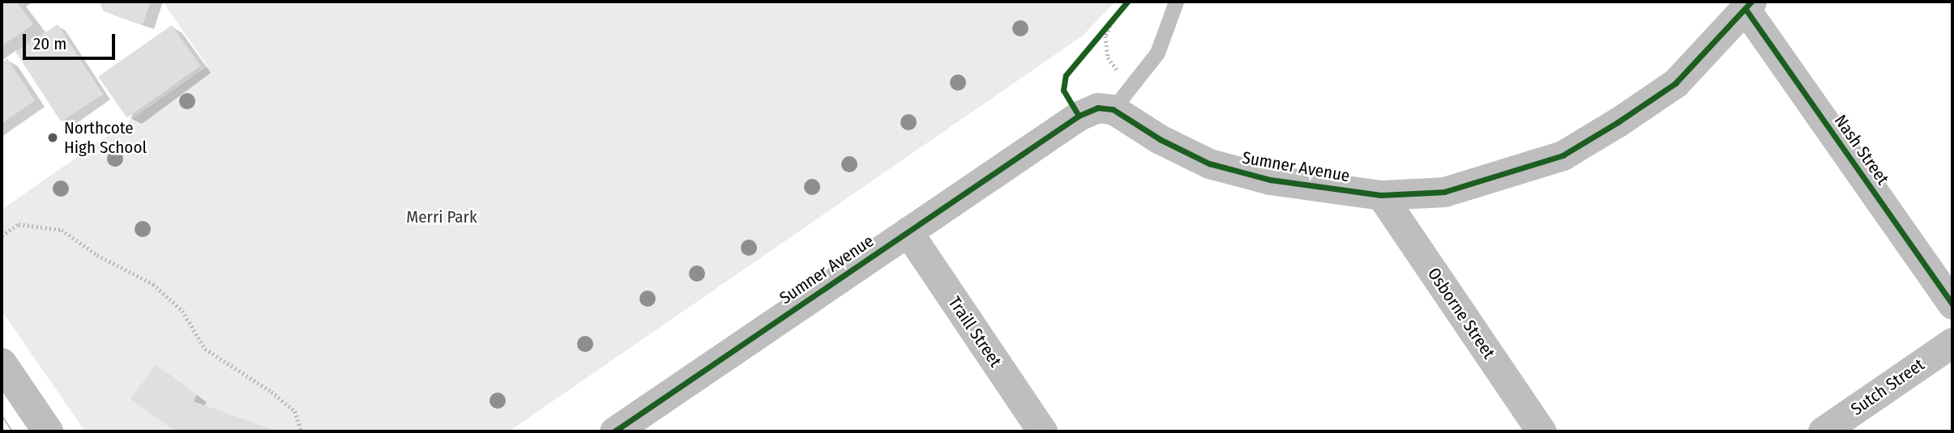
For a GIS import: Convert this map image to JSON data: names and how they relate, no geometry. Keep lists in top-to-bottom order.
{
  "streets": {
    "street": [
      "Nash Street",
      "Sumner Avenue",
      "Osborne Street",
      "Traill Street",
      "Sutch Street"
    ]
  },
  "crossings": [
    ["Nash Street", "Sumner Avenue"],
    ["Sumner Avenue", "Osborne Street"],
    ["Sumner Avenue", "Traill Street"]
  ],
  "parks": ["Merri Park"],
  "places": ["Northcote High School"],
  "scale_bar": "20 m"
}
